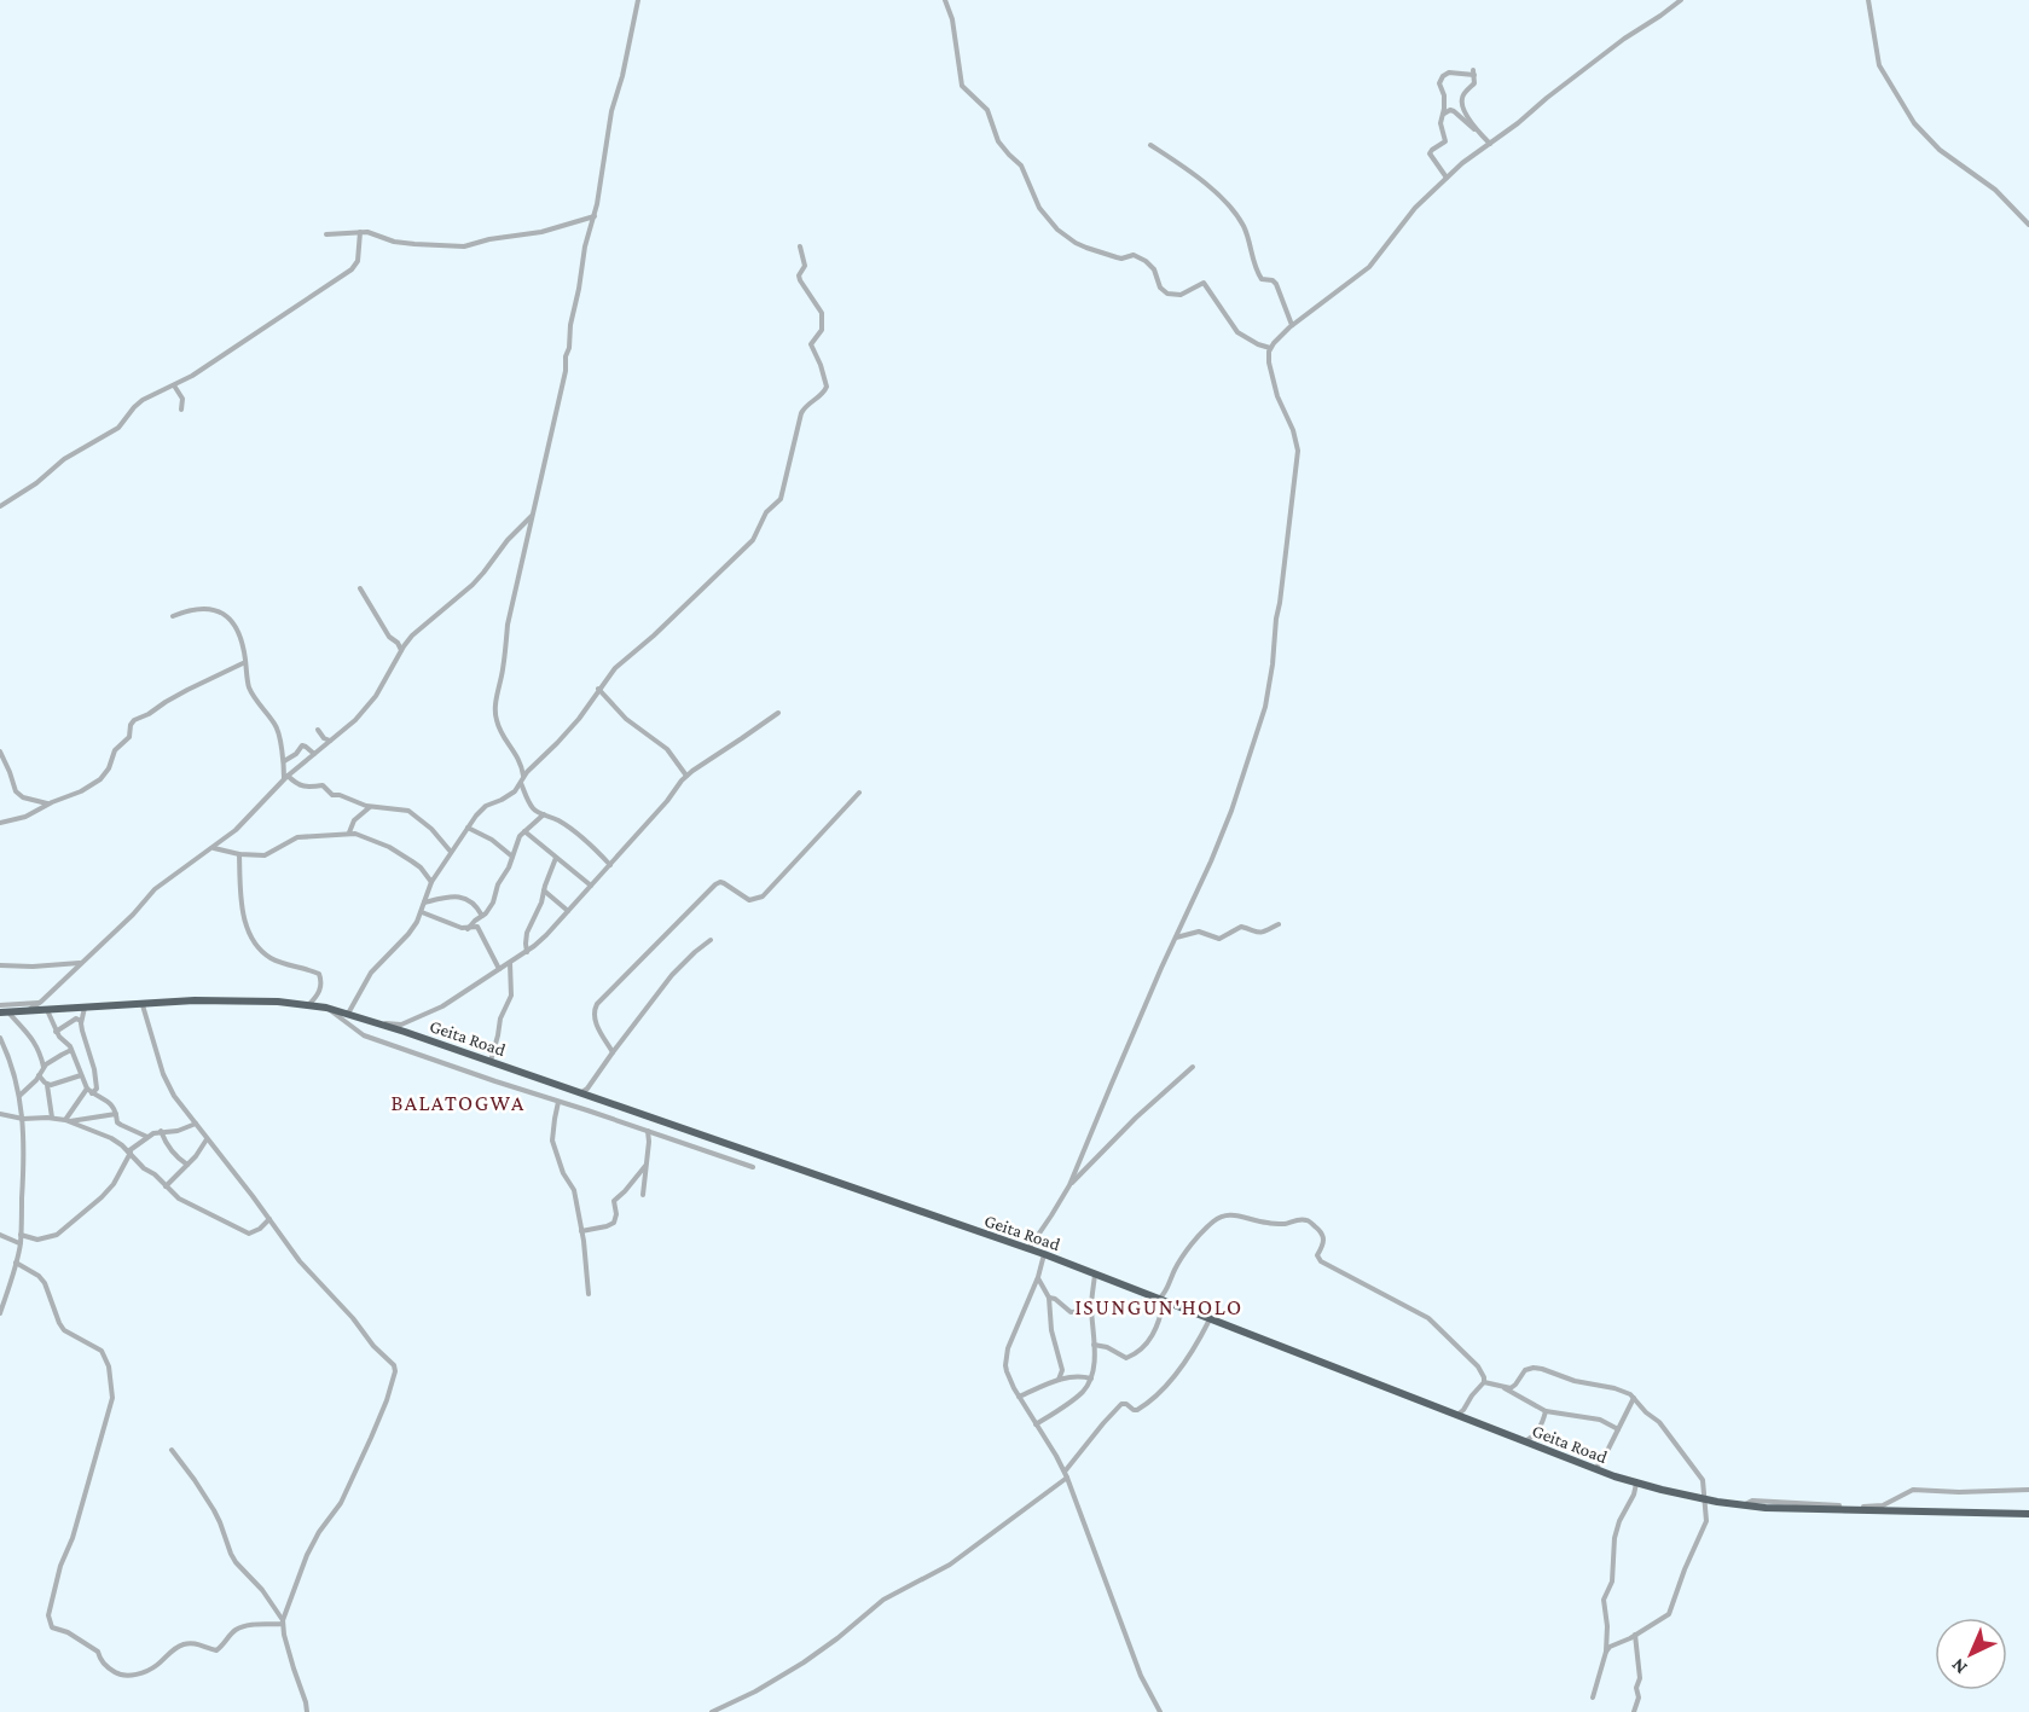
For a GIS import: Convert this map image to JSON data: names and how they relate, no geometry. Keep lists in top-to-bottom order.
{
  "streets": {
    "highway": ["Geita Road"]
  },
  "districts": ["BALATOGWA", "ISUNGUN'HOLO"],
  "north": "bottom left"
}
